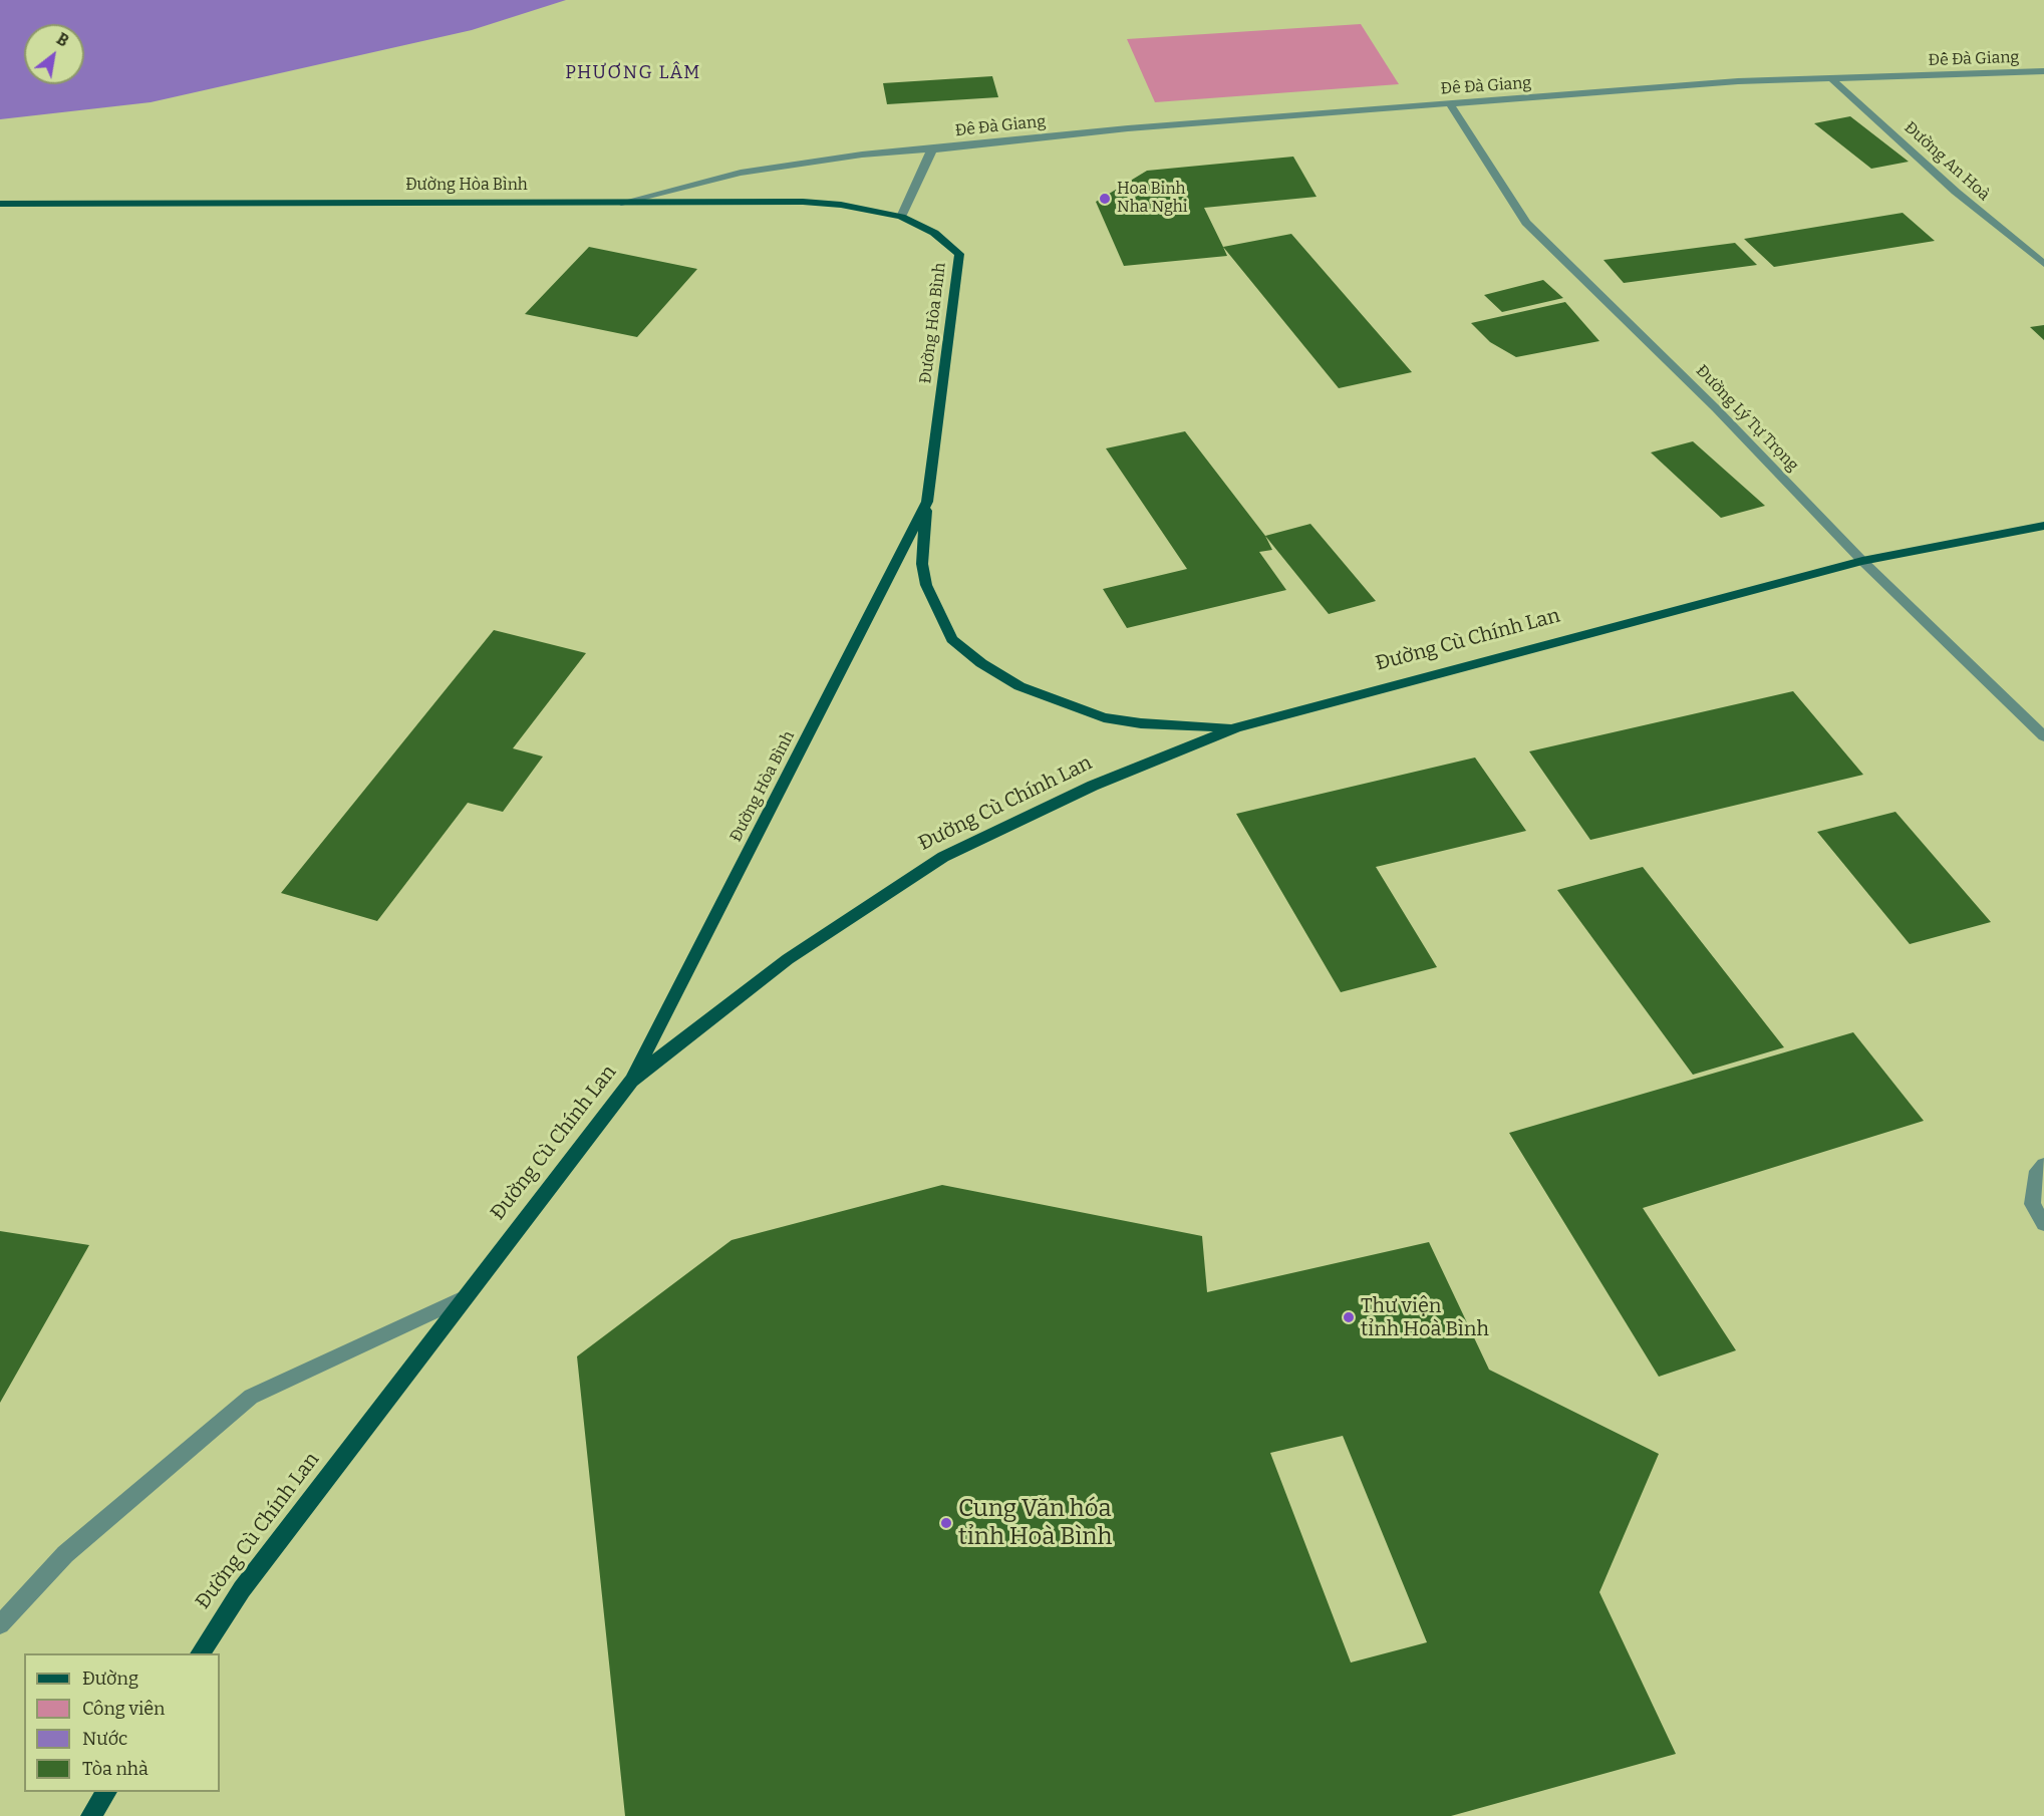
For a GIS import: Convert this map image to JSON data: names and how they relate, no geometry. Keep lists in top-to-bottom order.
{
  "streets": {
    "main road": ["Đường Hòa Bình", "Đường Cù Chính Lan"],
    "street": ["Đê Đà Giang", "Đường An Hoà", "Đường Lý Tự Trọng"]
  },
  "crossings": [
    ["Đê Đà Giang", "Đường An Hoà"],
    ["Đê Đà Giang", "Đường Hòa Bình"],
    ["Đê Đà Giang", "Đường Lý Tự Trọng"],
    ["Đường Hòa Bình", "Đường Cù Chính Lan"],
    ["Đường Lý Tự Trọng", "Đường Cù Chính Lan"]
  ],
  "districts": ["PHƯƠNG LÂM"],
  "places": ["Hoa Binh Nha Nghi", "Thư viện tỉnh Hoà Bình", "Cung Văn hóa tỉnh Hoà Bình"],
  "legend": [
    "Đường",
    "Công viên",
    "Nước",
    "Tòa nhà"
  ],
  "north": "top right"
}
